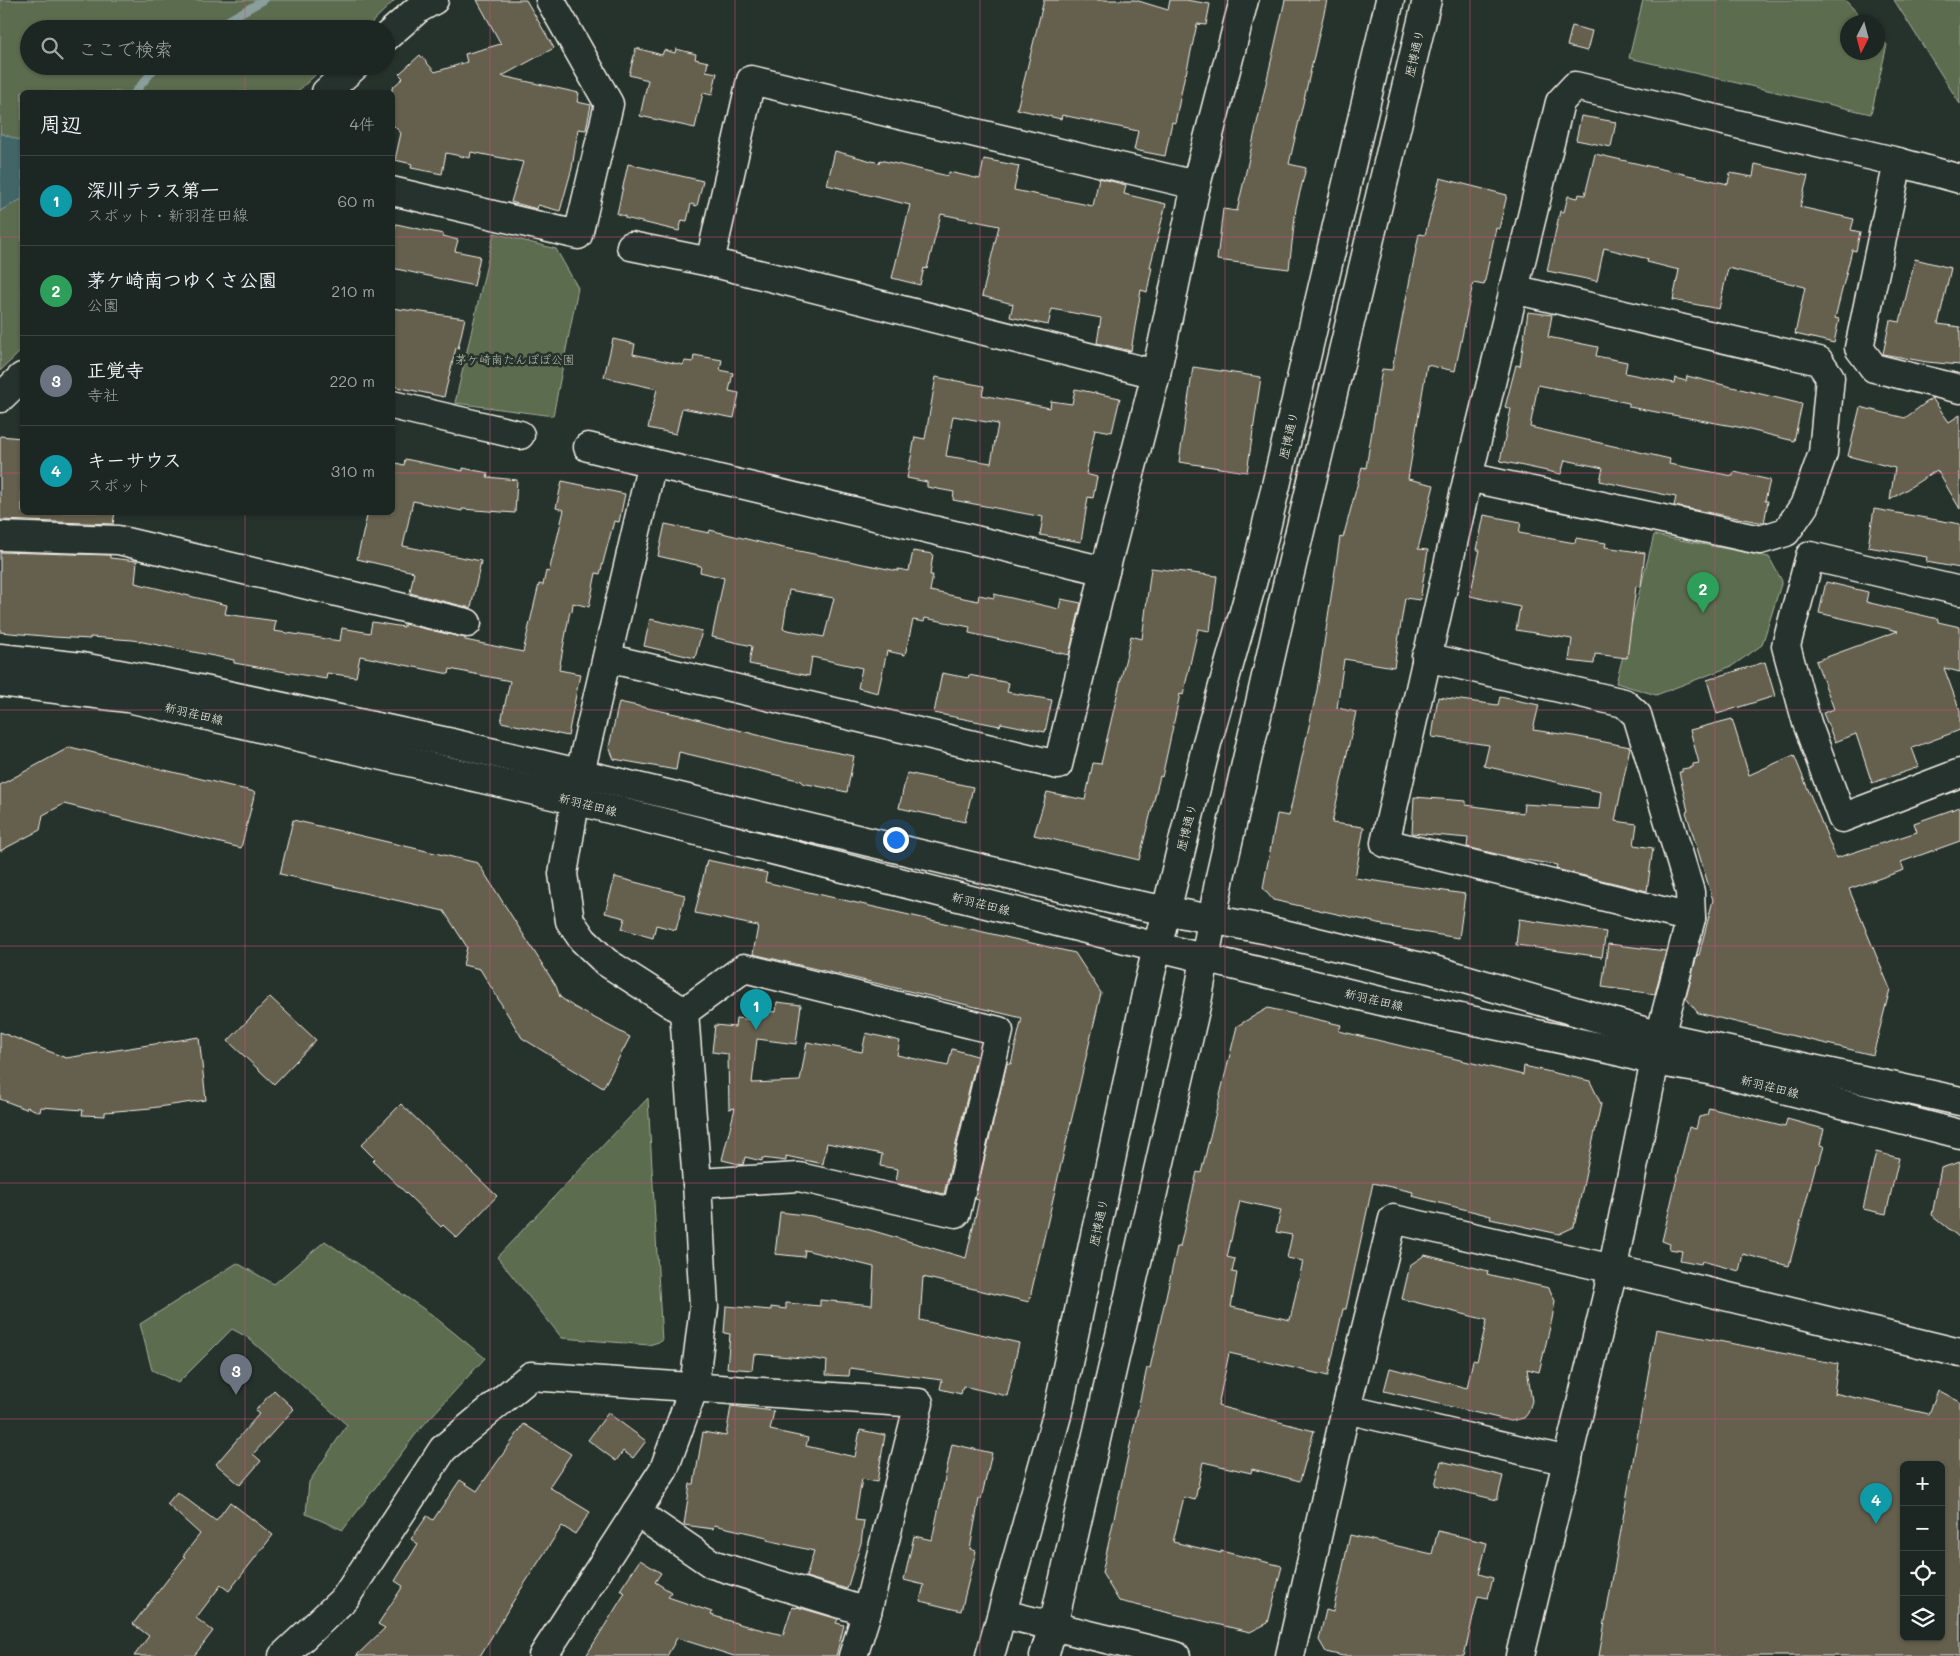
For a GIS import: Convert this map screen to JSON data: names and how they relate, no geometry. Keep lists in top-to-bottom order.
{
  "streets": {
    "street": ["歴博通り", "新羽荏田線"]
  },
  "crossings": [
    ["歴博通り", "新羽荏田線"]
  ],
  "parks": ["茅ケ崎南たんぽぽ公園"],
  "north": "bottom",
  "page": {
    "search": "ここで検索",
    "heading": ["周辺", "4件"],
    "list": [
      {
        "mark": "1",
        "name": "深川テラス第一",
        "note": "スポット · 新羽荏田線",
        "value": "60 m"
      },
      {
        "mark": "2",
        "name": "茅ケ崎南つゆくさ公園",
        "note": "公園",
        "value": "210 m"
      },
      {
        "mark": "3",
        "name": "正覚寺",
        "note": "寺社",
        "value": "220 m"
      },
      {
        "mark": "4",
        "name": "キーサウス",
        "note": "スポット",
        "value": "310 m"
      }
    ],
    "pins": [
      "2",
      "1",
      "3",
      "4"
    ],
    "map_buttons": ["+", "−"]
  }
}
